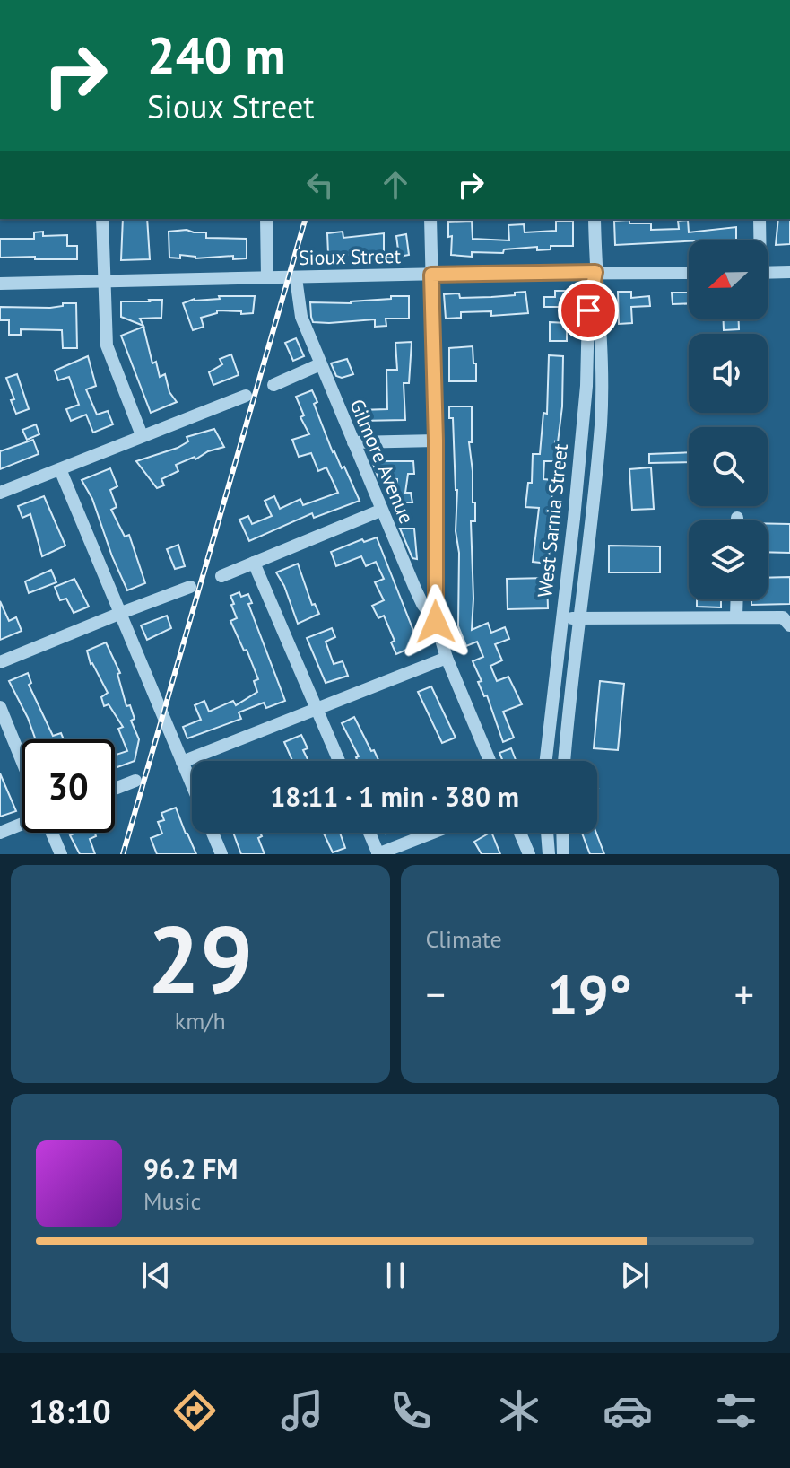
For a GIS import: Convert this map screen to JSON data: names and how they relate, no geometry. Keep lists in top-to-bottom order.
{
  "streets": {
    "street": ["Sioux Street", "Gilmore Avenue", "West Sarnia Street"]
  },
  "crossings": [
    ["Sioux Street", "Gilmore Avenue"],
    ["Sioux Street", "West Sarnia Street"]
  ],
  "north": "left",
  "page": {
    "turn": ["240 m", "Sioux Street"],
    "limit": "30",
    "trip": "18:11 · 1 min · 380 m",
    "tile": [
      ["29", "km/h"],
      "Climate"
    ],
    "heat": ["−", "19°", "+"],
    "song": ["96.2 FM", "Music"],
    "tabs": "18:10"
  }
}
